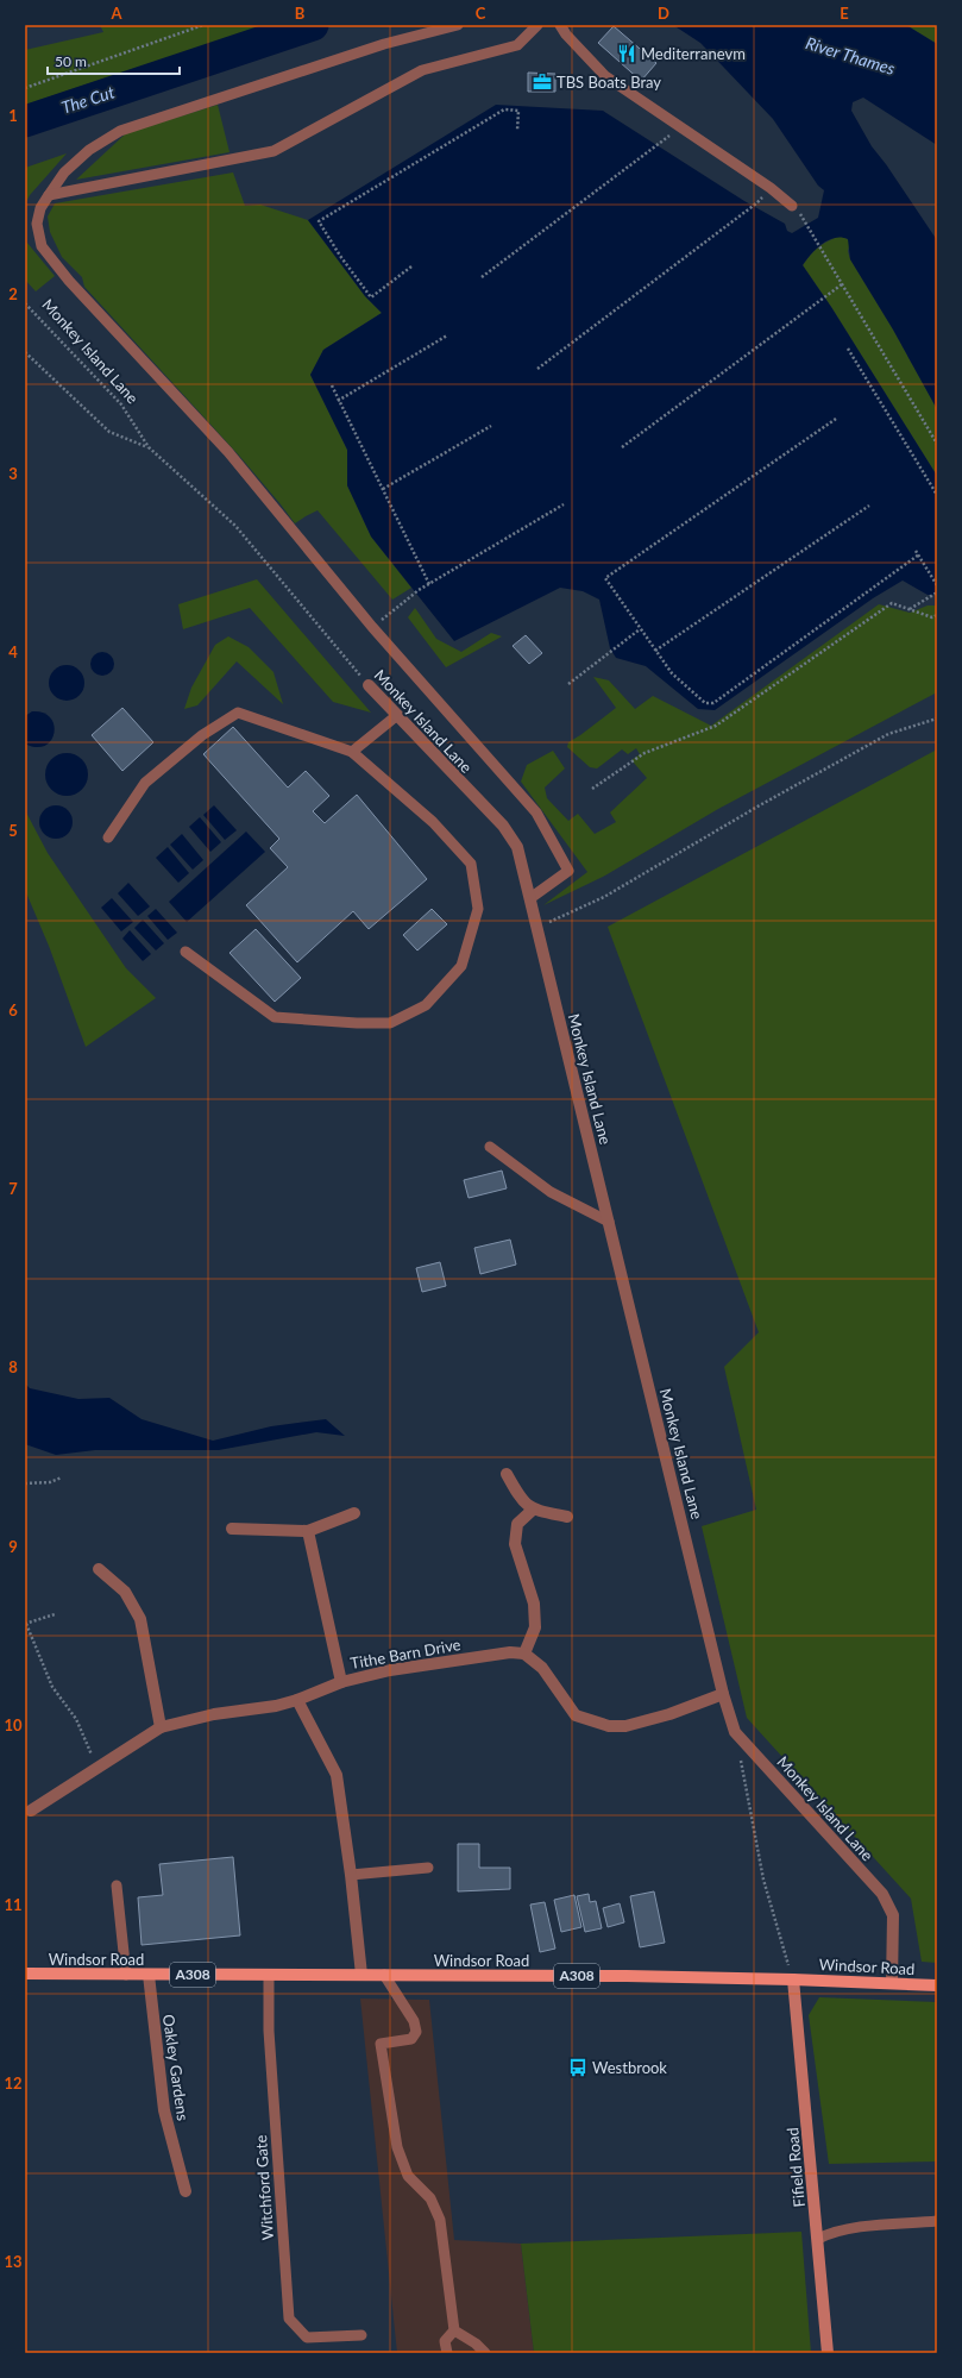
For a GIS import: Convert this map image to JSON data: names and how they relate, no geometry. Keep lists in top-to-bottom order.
{
  "streets": {
    "main road": ["Windsor Road", "A308"],
    "street": [
      "Monkey Island Lane",
      "Tithe Barn Drive",
      "Oakley Gardens",
      "Fifield Road"
    ],
    "lane": ["Witchford Gate"]
  },
  "crossings": [
    ["Monkey Island Lane", "Windsor Road"],
    ["Windsor Road", "Oakley Gardens"],
    ["Windsor Road", "Fifield Road"],
    ["Windsor Road", "Witchford Gate"]
  ],
  "water": ["River Thames", "The Cut"],
  "places": {
    "restaurant": ["Mediterranevm"],
    "office": ["TBS Boats Bray"],
    "bus stop": ["Westbrook"]
  },
  "scale_bar": "50 m",
  "grid": {
    "columns": [
      "A",
      "B",
      "C",
      "D",
      "E"
    ],
    "rows": [
      "1",
      "2",
      "3",
      "4",
      "5",
      "6",
      "7",
      "8",
      "9",
      "10",
      "11",
      "12",
      "13"
    ]
  }
}
